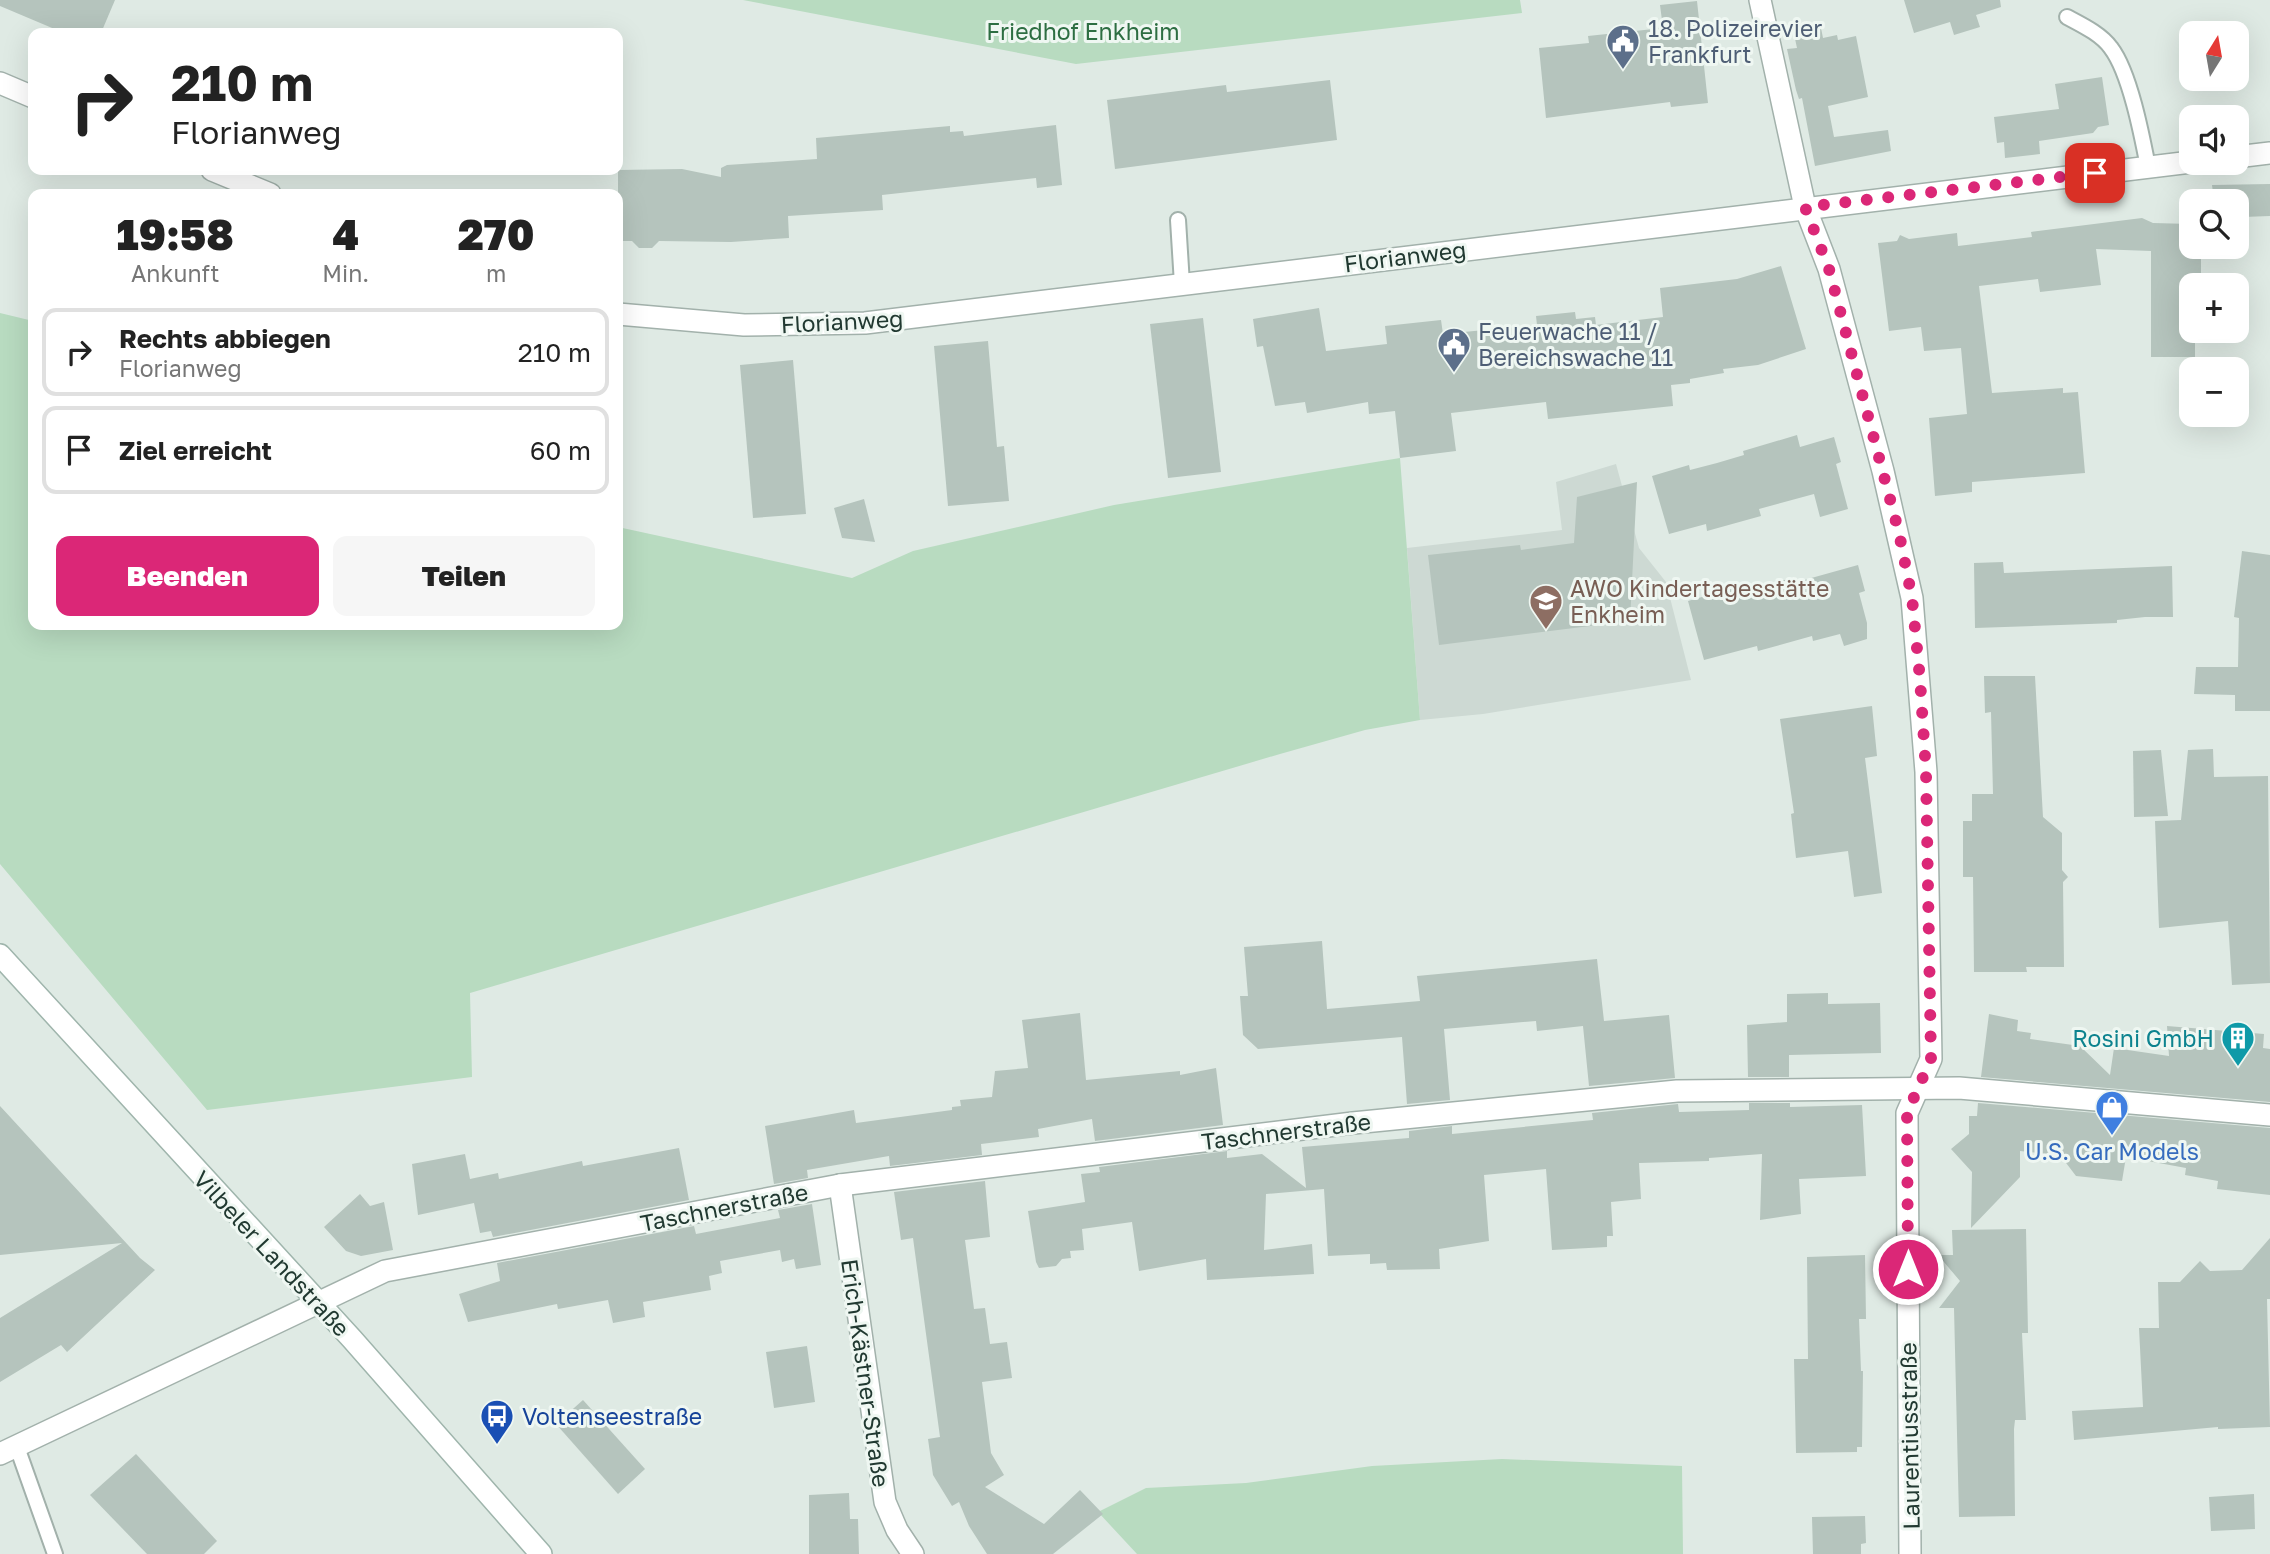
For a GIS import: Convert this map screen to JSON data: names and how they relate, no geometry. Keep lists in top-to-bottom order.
{
  "streets": {
    "street": [
      "Florianweg",
      "Taschnerstraße",
      "Vilbeler Landstraße",
      "Erich-Kästner-Straße",
      "Laurentiusstraße"
    ]
  },
  "crossings": [
    ["Florianweg", "Laurentiusstraße"],
    ["Taschnerstraße", "Vilbeler Landstraße"],
    ["Taschnerstraße", "Erich-Kästner-Straße"],
    ["Taschnerstraße", "Laurentiusstraße"]
  ],
  "parks": ["Friedhof Enkheim"],
  "places": {
    "public building": ["18. Polizeirevier Frankfurt", "Feuerwache 11 / Bereichswache 11"],
    "school or university": ["AWO Kindertagesstätte Enkheim"],
    "building": ["Rosini GmbH"],
    "shop": ["U.S. Car Models"],
    "bus stop": ["Voltenseestraße"]
  },
  "north": "top",
  "page": {
    "map_buttons": ["+", "−"],
    "turn": ["210 m", "Florianweg"],
    "eta": [
      "19:58",
      "Ankunft",
      "4",
      "Min.",
      "270",
      "m"
    ],
    "list": [
      {
        "name": "Rechts abbiegen",
        "note": "Florianweg",
        "value": "210 m"
      },
      {
        "name": "Ziel erreicht",
        "value": "60 m"
      }
    ],
    "buttons": ["Beenden", "Teilen"]
  }
}
